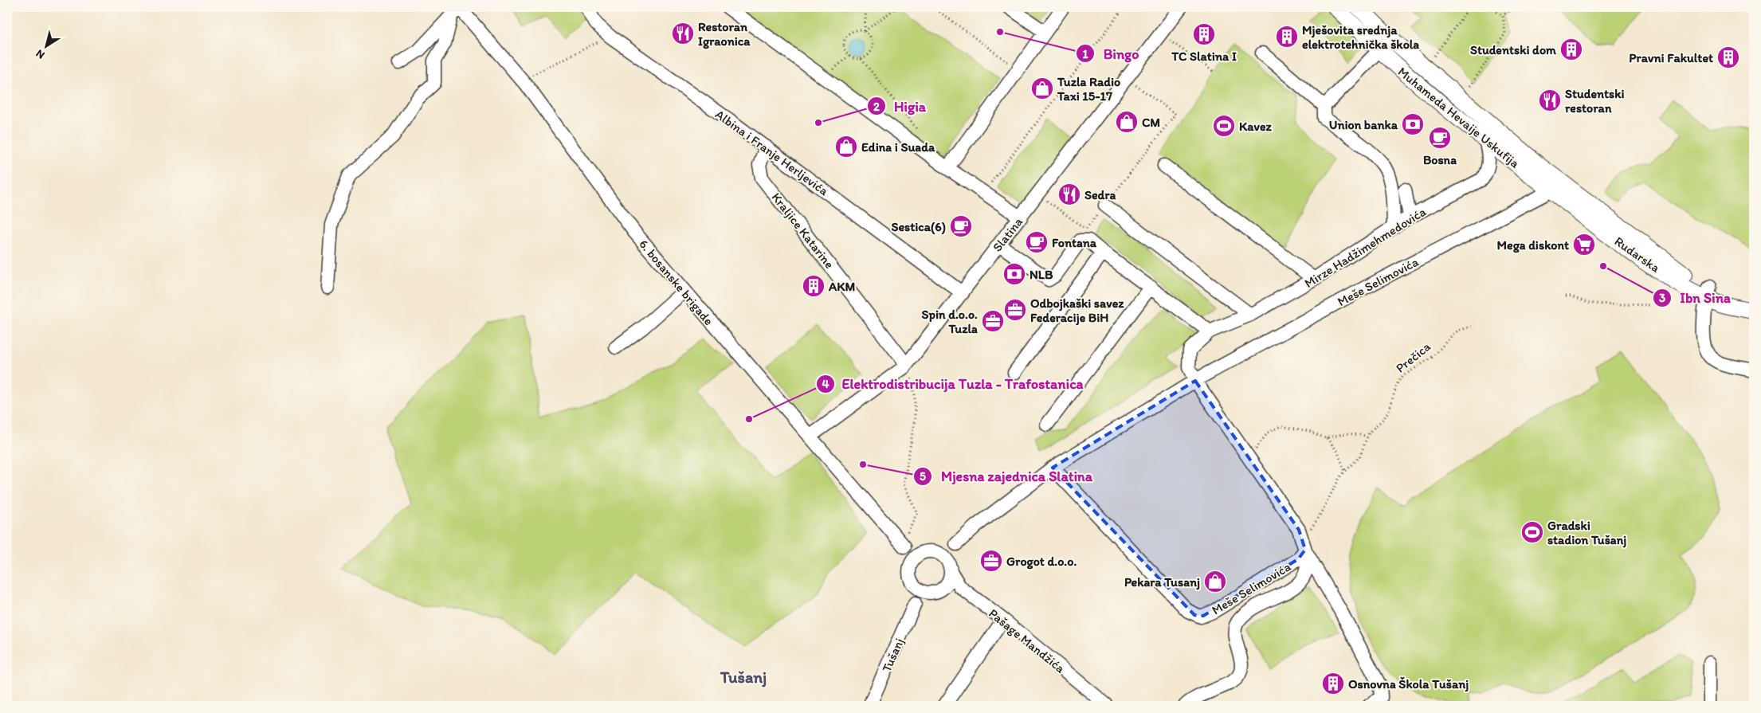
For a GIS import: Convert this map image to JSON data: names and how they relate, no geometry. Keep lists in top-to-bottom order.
{
  "streets": {
    "main road": ["Muhameda Hevaije Uskufija", "Rudarska"],
    "street": [
      "Albina i Franje Herljevića",
      "Kraljice Katarine",
      "Slatina",
      "Mirze Hadžimehmedovića",
      "Meše Selimovića",
      "6. bosanske brigade",
      "Pašage Mandžića",
      "Tušanj"
    ],
    "path": ["Prečica"]
  },
  "crossings": [
    ["Muhameda Hevaije Uskufija", "Mirze Hadžimehmedovića"],
    ["Muhameda Hevaije Uskufija", "Rudarska"],
    ["Muhameda Hevaije Uskufija", "Meše Selimovića"],
    ["Albina i Franje Herljevića", "Kraljice Katarine"],
    ["Albina i Franje Herljevića", "Slatina"],
    ["Kraljice Katarine", "Slatina"],
    ["Slatina", "6. bosanske brigade"],
    ["Mirze Hadžimehmedovića", "Meše Selimovića"],
    ["Rudarska", "Meše Selimovića"],
    ["Meše Selimovića", "Prečica"]
  ],
  "districts": ["Tušanj"],
  "places": {
    "other": [
      "Bingo",
      "Higia",
      "Ibn Sina",
      "Elektrodistribucija Tuzla - Trafostanica",
      "Mjesna zajednica Slatina"
    ],
    "restaurant": ["Restoran Igraonica", "Studentski restoran", "Sedra"],
    "building": [
      "TC Slatina I",
      "Mješovita srednja elektrotehnička škola",
      "Studentski dom",
      "Pravni Fakultet",
      "AKM",
      "Osnovna Škola Tušanj"
    ],
    "shop": [
      "Tuzla Radio Taxi 15-17",
      "CM",
      "Edina i Suada",
      "Pekara Tusanj"
    ],
    "bank": ["Union banka", "NLB"],
    "sports": ["Kavez", "Gradski stadion Tušanj"],
    "cafe": ["Bosna", "Sestica(6)", "Fontana"],
    "supermarket": ["Mega diskont"],
    "office": ["Odbojkaški savez Federacije BiH", "Spin d.o.o. Tuzla", "Grogot d.o.o."]
  },
  "north": "bottom left"
}
